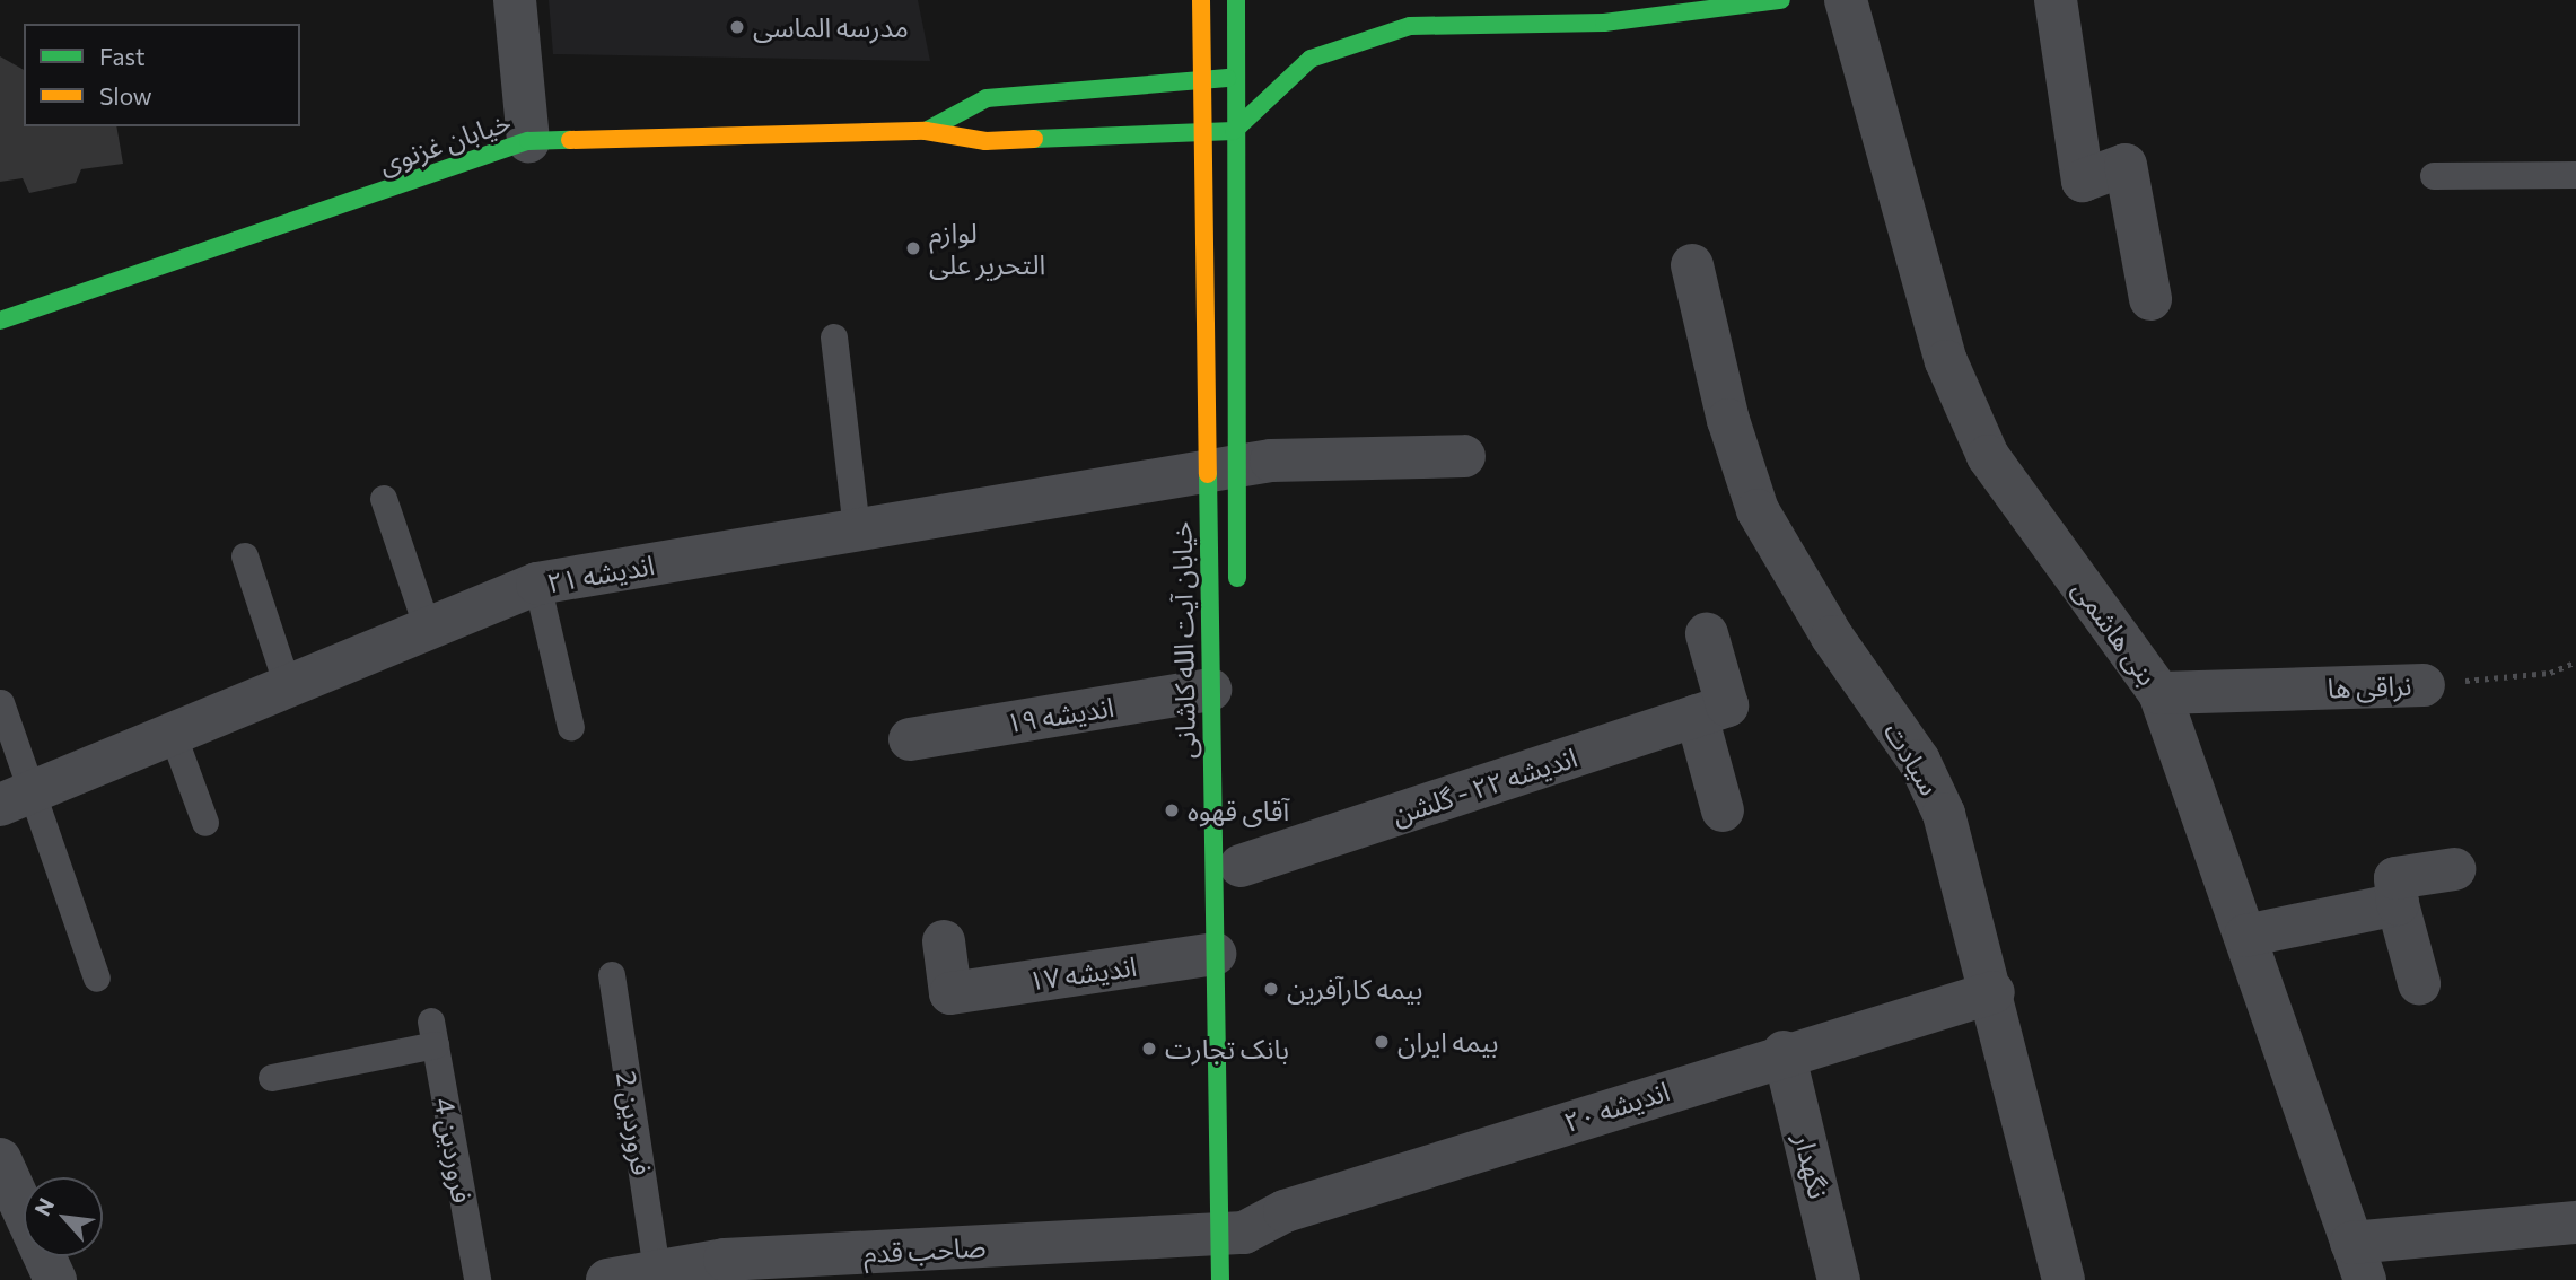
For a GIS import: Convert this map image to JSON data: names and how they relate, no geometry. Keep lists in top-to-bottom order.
{
  "streets": {
    "street": [
      "خیابان غزنوی",
      "اندیشه ۲۱",
      "بنی هاشمی",
      "خیابان آیت الله کاشانی",
      "نراقی ها",
      "اندیشه ۱۹",
      "سیادت",
      "اندیشه ۲۲ - گلشن",
      "اندیشه ۱۷",
      "اندیشه ۲۰",
      "نگهدار",
      "صاحب قدم"
    ],
    "lane": ["فروردین 2", "فروردین 4"]
  },
  "crossings": [
    ["خیابان غزنوی", "خیابان آیت الله کاشانی"],
    ["اندیشه ۲۱", "خیابان آیت الله کاشانی"],
    ["بنی هاشمی", "نراقی ها"],
    ["خیابان آیت الله کاشانی", "اندیشه ۱۹"],
    ["خیابان آیت الله کاشانی", "اندیشه ۱۷"],
    ["خیابان آیت الله کاشانی", "اندیشه ۲۰"],
    ["خیابان آیت الله کاشانی", "صاحب قدم"],
    ["سیادت", "اندیشه ۲۰"],
    ["اندیشه ۲۰", "نگهدار"],
    ["اندیشه ۲۰", "صاحب قدم"],
    ["فروردین 2", "صاحب قدم"]
  ],
  "places": [
    "مدرسه الماسی",
    "لوازم التحریر علی",
    "آقای قهوه",
    "بیمه کارآفرین",
    "بیمه ایران",
    "بانک تجارت"
  ],
  "legend": ["Fast", "Slow"],
  "north": "top left"
}
